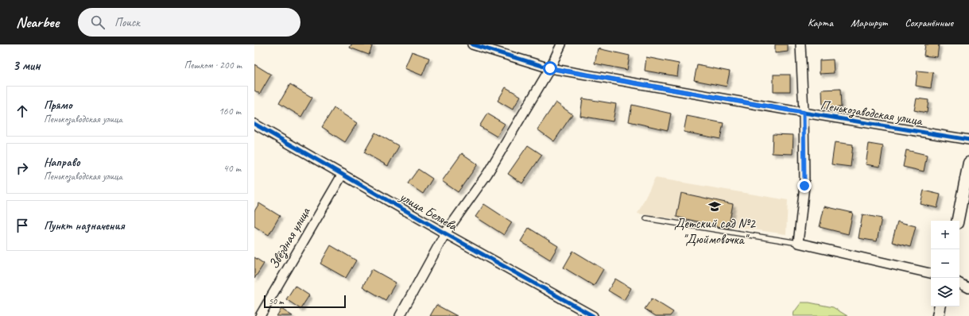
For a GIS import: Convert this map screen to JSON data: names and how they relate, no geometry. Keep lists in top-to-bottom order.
{
  "streets": {
    "street": ["Пенькозаводская улица", "улица Беляева", "Звёздная улица"]
  },
  "crossings": [
    ["улица Беляева", "Звёздная улица"]
  ],
  "places": {
    "school or university": ["Детский сад №2 \"Дюймовочка\""]
  },
  "scale_bar": "50 m",
  "page": {
    "header": "Nearbee",
    "search": "Поиск",
    "nav": ["Карта", "Маршрут", "Сохранённые"],
    "heading": ["3 мин", "Пешком · 200 m"],
    "list": [
      ["Прямо", "Пенькозаводская улица", "160 m"],
      ["Направо", "Пенькозаводская улица", "40 m"],
      "Пункт назначения"
    ],
    "map_buttons": ["+", "−"],
    "scale": "50 m"
  }
}
